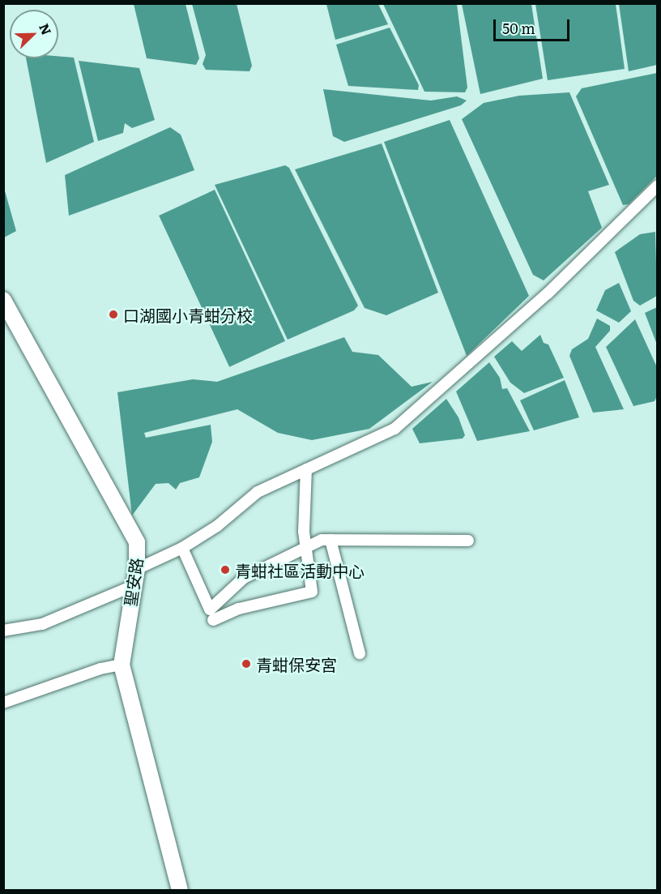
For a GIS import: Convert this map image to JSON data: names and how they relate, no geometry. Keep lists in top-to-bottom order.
{
  "streets": {
    "street": ["聖安路"]
  },
  "places": ["口湖國小青蚶分校", "青蚶社區活動中心", "青蚶保安宮"],
  "scale_bar": "50 m",
  "north": "top right"
}
